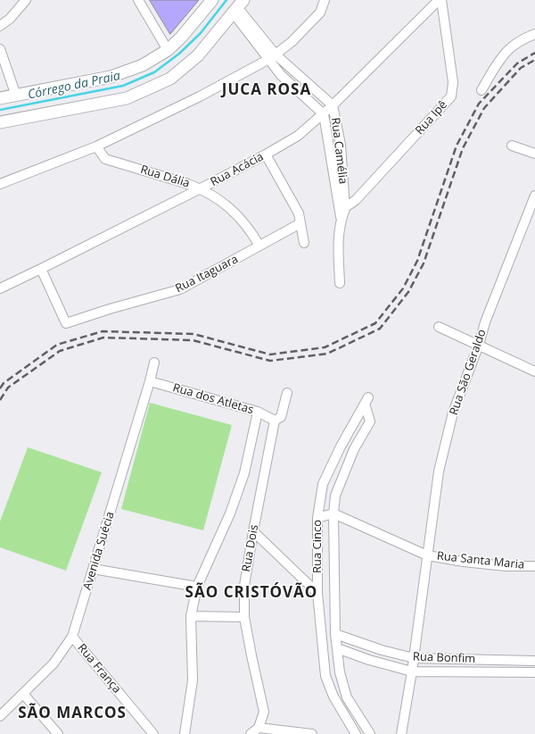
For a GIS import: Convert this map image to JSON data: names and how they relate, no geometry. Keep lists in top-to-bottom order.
{
  "streets": {
    "street": [
      "Rua Ipê",
      "Rua Camélia",
      "Rua Acácia",
      "Rua Dália",
      "Rua Itaguara",
      "Rua São Geraldo",
      "Rua dos Atletas",
      "Rua Cinco",
      "Rua Dois",
      "Avenida Suécia",
      "Rua Santa Maria",
      "Rua Bonfim",
      "Rua França"
    ]
  },
  "crossings": [
    ["Rua Ipê", "Rua Camélia"],
    ["Rua Camélia", "Rua Acácia"],
    ["Rua Acácia", "Rua Dália"],
    ["Rua Acácia", "Rua Itaguara"],
    ["Rua Dália", "Rua Itaguara"],
    ["Rua São Geraldo", "Rua Santa Maria"],
    ["Rua dos Atletas", "Rua Dois"],
    ["Rua dos Atletas", "Avenida Suécia"],
    ["Rua Cinco", "Rua Santa Maria"],
    ["Rua Cinco", "Rua Bonfim"],
    ["Avenida Suécia", "Rua França"],
    ["Rua Santa Maria", "Rua Bonfim"]
  ],
  "districts": ["JUCA ROSA", "SÃO CRISTÓVÃO", "SÃO MARCOS"],
  "water": ["Córrego da Praia"]
}
